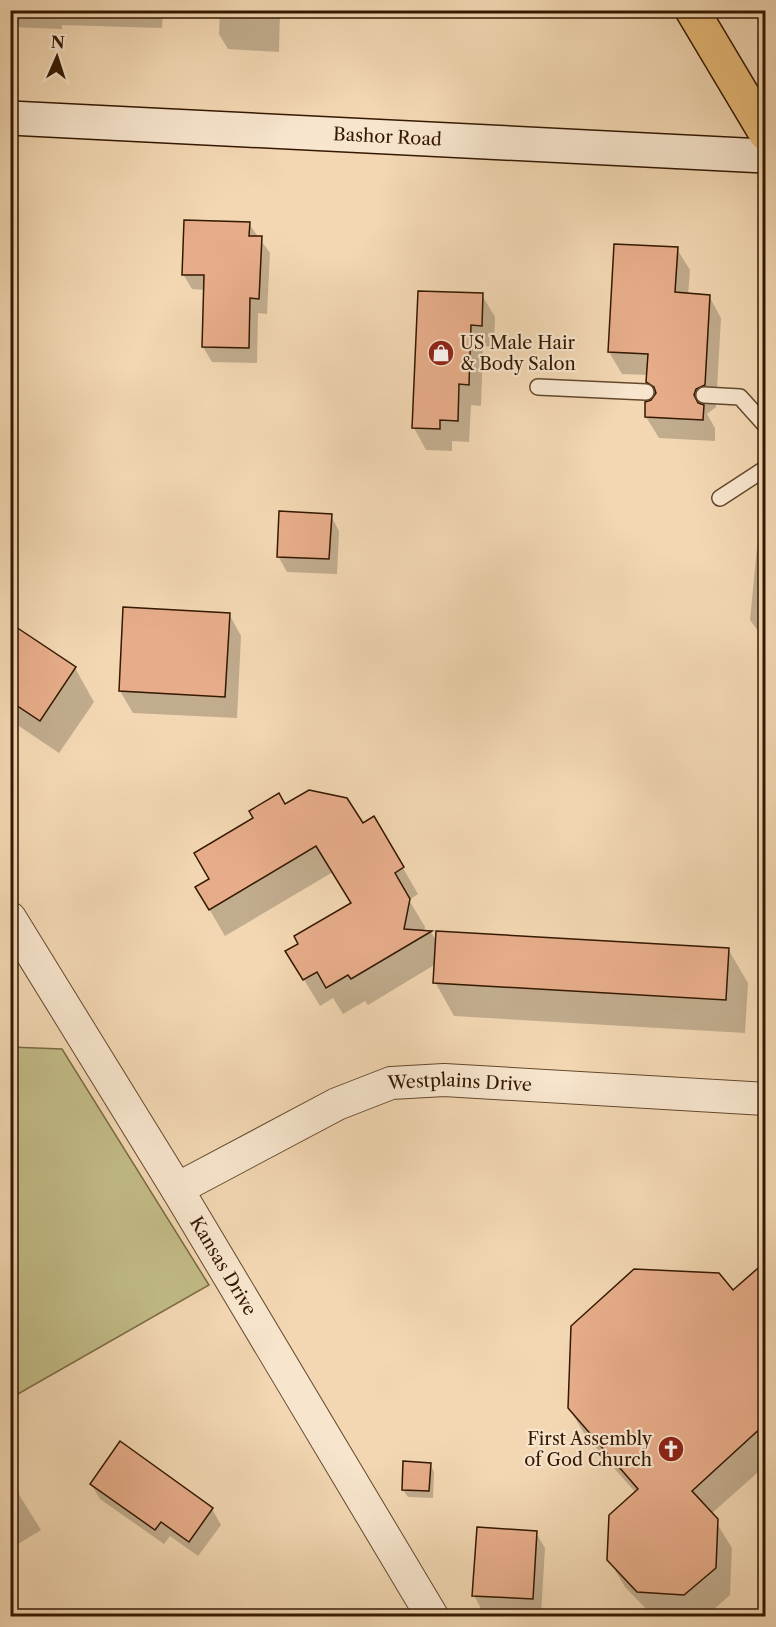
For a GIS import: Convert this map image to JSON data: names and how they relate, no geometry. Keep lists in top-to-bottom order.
{
  "streets": {
    "street": ["Bashor Road", "Westplains Drive", "Kansas Drive"]
  },
  "crossings": [
    ["Westplains Drive", "Kansas Drive"]
  ],
  "places": {
    "shop": ["US Male Hair & Body Salon"],
    "church": ["First Assembly of God Church"]
  },
  "north": "top"
}
